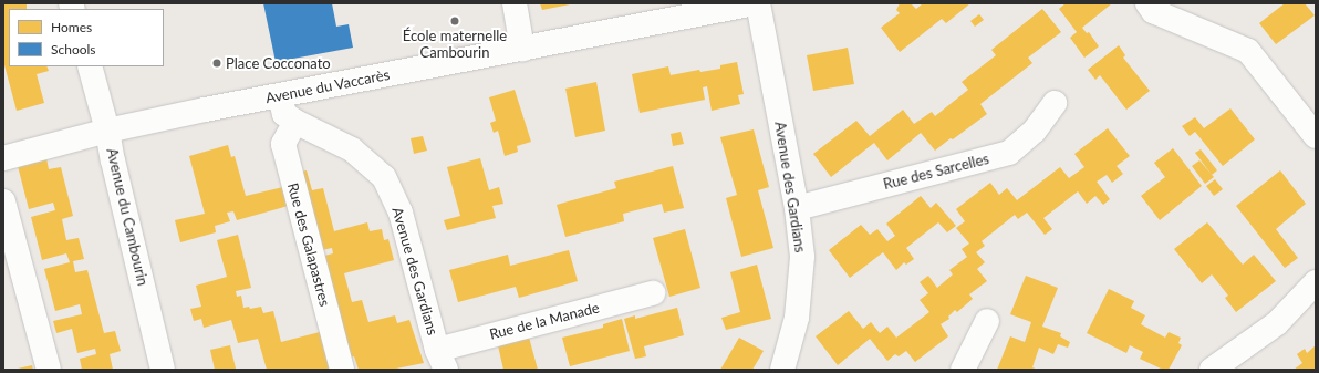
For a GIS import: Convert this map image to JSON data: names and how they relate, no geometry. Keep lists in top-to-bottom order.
{
  "streets": {
    "street": [
      "Avenue du Vaccarès",
      "Rue des Sarcelles",
      "Avenue des Gardians",
      "Avenue du Cambourin",
      "Rue des Galapastres",
      "Rue de la Manade"
    ]
  },
  "crossings": [
    ["Avenue du Vaccarès", "Avenue des Gardians"],
    ["Avenue du Vaccarès", "Avenue du Cambourin"],
    ["Rue des Sarcelles", "Avenue des Gardians"],
    ["Avenue des Gardians", "Rue des Galapastres"],
    ["Avenue des Gardians", "Rue de la Manade"]
  ],
  "places": ["École maternelle Cambourin", "Place Cocconato"],
  "legend": ["Homes", "Schools"]
}
